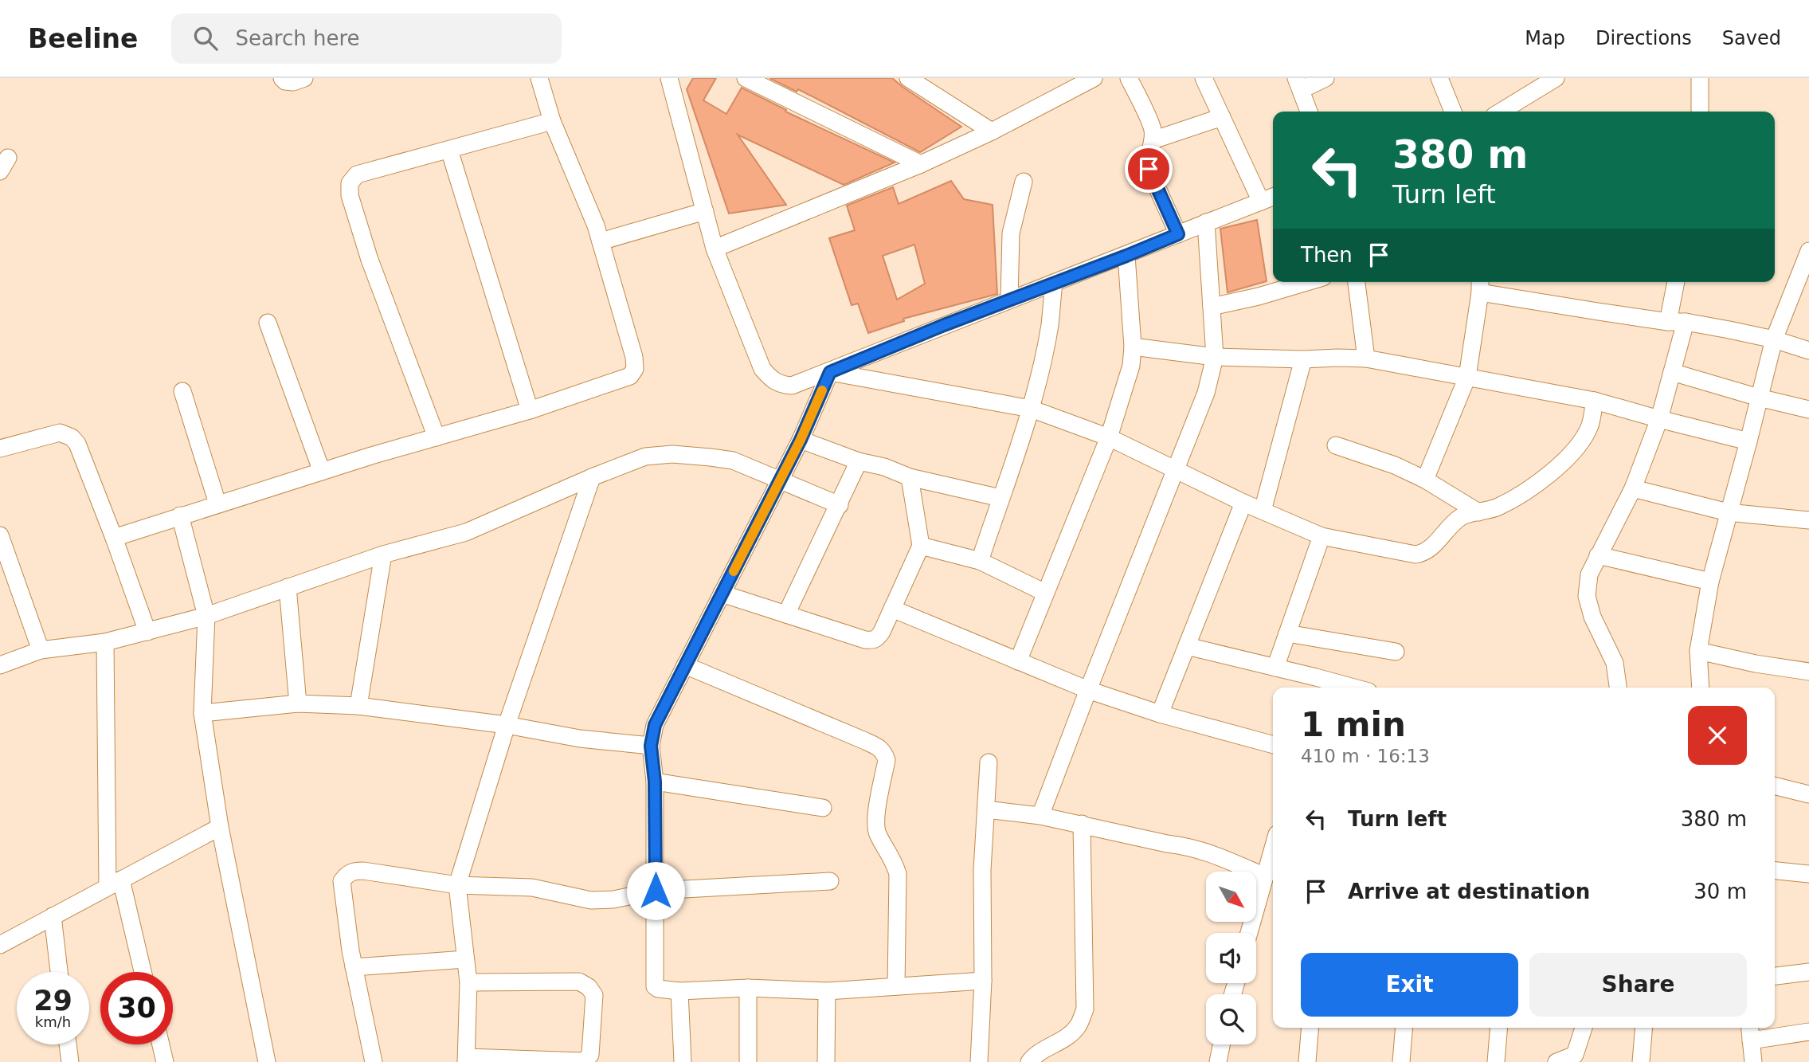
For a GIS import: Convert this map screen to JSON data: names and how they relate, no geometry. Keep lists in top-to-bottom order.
{
  "north": "bottom right",
  "page": {
    "header": "Beeline",
    "search": "Search here",
    "nav": ["Map", "Directions", "Saved"],
    "turn": ["380 m", "Turn left"],
    "then": "Then",
    "heading": ["1 min", "410 m · 16:13"],
    "list": [
      {
        "name": "Turn left",
        "value": "380 m"
      },
      {
        "name": "Arrive at destination",
        "value": "30 m"
      }
    ],
    "buttons": ["Exit", "Share"],
    "speed": "29 km/h",
    "limit": "30"
  }
}
